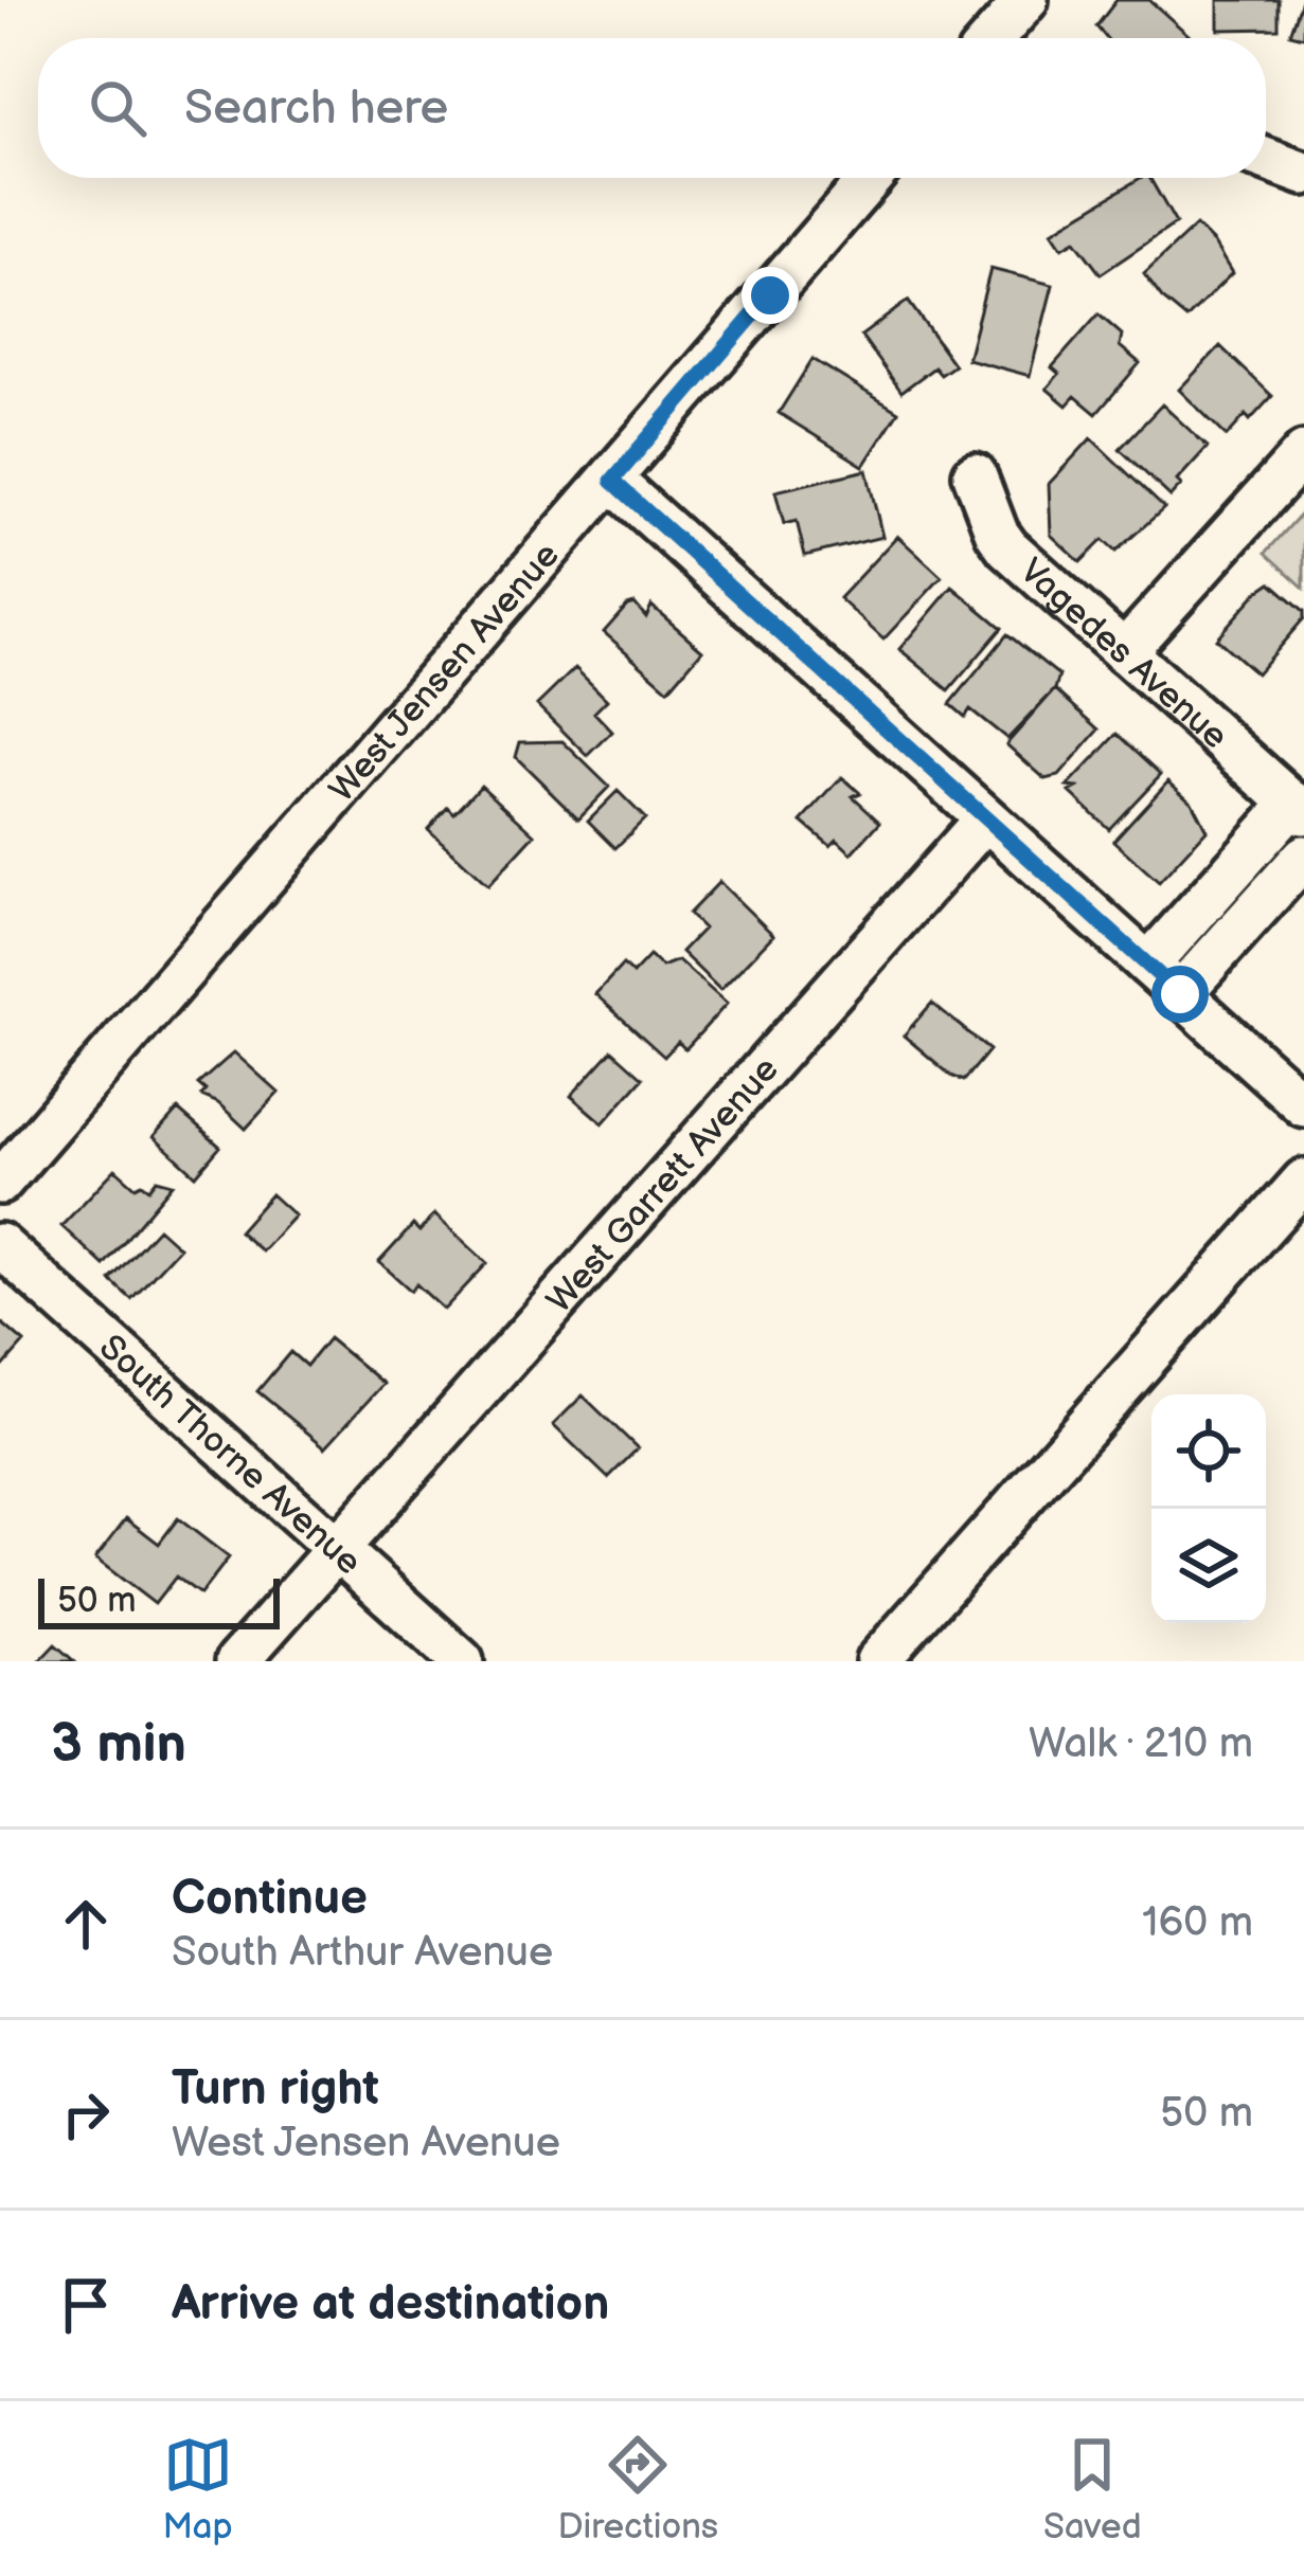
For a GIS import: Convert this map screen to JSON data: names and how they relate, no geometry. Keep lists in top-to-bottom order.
{
  "streets": {
    "street": [
      "Vagedes Avenue",
      "West Jensen Avenue",
      "West Garrett Avenue",
      "South Thorne Avenue"
    ]
  },
  "crossings": [
    ["West Garrett Avenue", "South Thorne Avenue"]
  ],
  "scale_bar": "50 m",
  "page": {
    "search": "Search here",
    "scale": "50 m",
    "heading": ["3 min", "Walk · 210 m"],
    "list": [
      ["Continue", "South Arthur Avenue", "160 m"],
      ["Turn right", "West Jensen Avenue", "50 m"],
      "Arrive at destination"
    ],
    "nav": ["Map", "Directions", "Saved"]
  }
}
